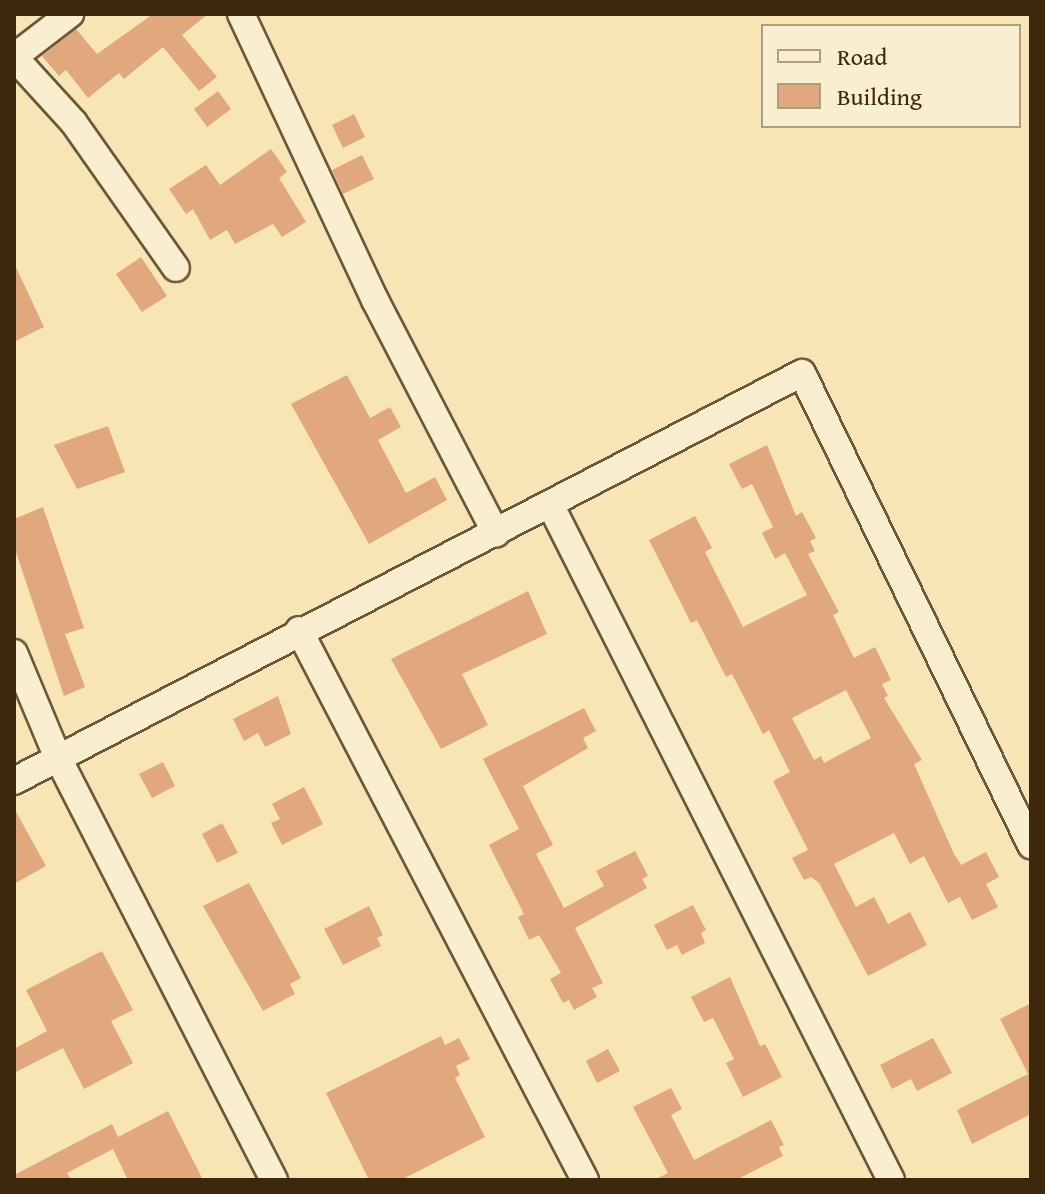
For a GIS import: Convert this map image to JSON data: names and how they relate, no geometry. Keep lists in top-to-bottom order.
{
  "legend": ["Road", "Building"]
}
